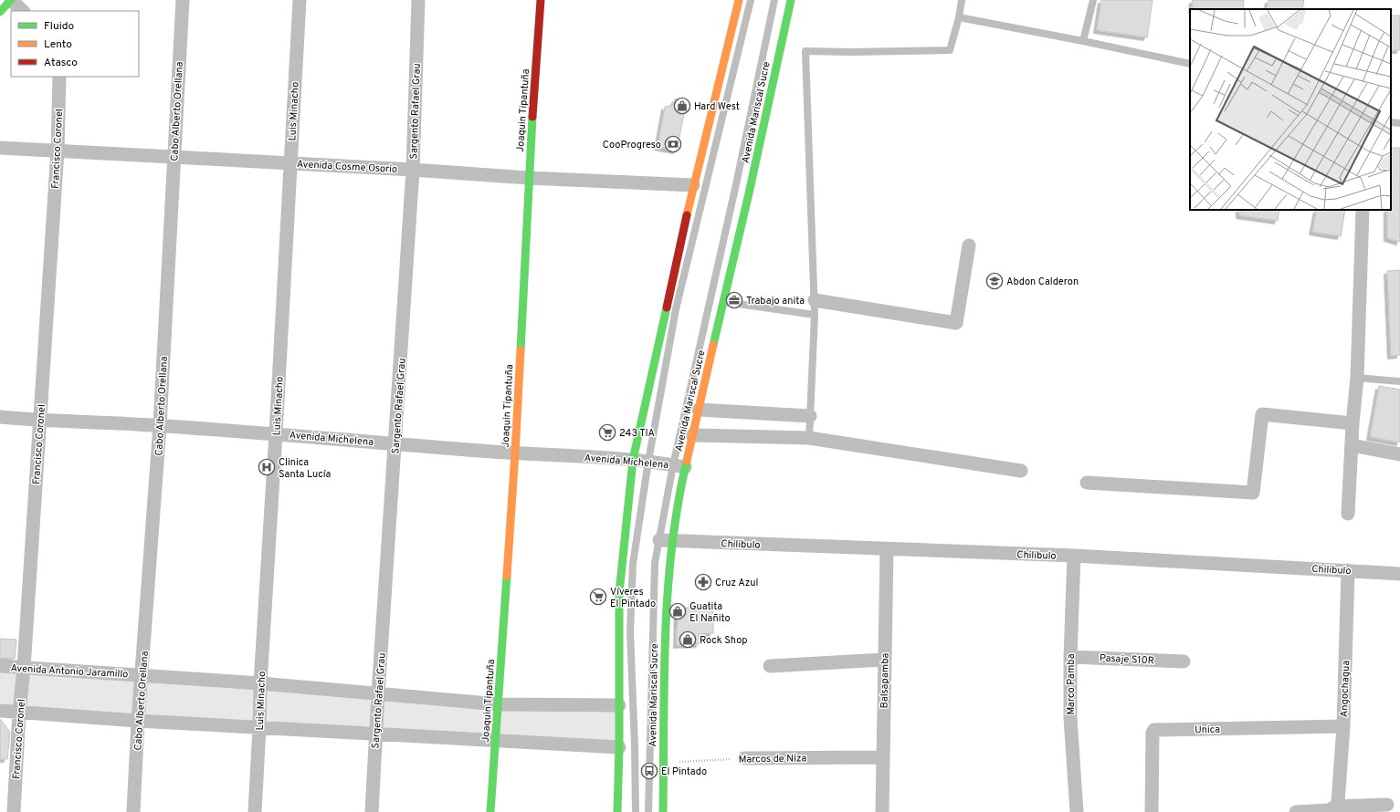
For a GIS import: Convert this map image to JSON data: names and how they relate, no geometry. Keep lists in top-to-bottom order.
{
  "streets": {
    "main road": ["Joaquin Tipantuña", "Avenida Mariscal Sucre"],
    "street": [
      "Cabo Alberto Orellana",
      "Luis Minacho",
      "Sargento Rafael Grau",
      "Francisco Coronel",
      "Avenida Cosme Osorio",
      "Avenida Michelena",
      "Chilibulo",
      "Pasaje S10R",
      "Avenida Antonio Jaramillo",
      "Balsapamba",
      "Marco Pamba",
      "Angochagua",
      "Unica",
      "Marcos de Niza"
    ]
  },
  "crossings": [
    ["Joaquin Tipantuña", "Avenida Cosme Osorio"],
    ["Joaquin Tipantuña", "Avenida Michelena"],
    ["Joaquin Tipantuña", "Avenida Antonio Jaramillo"],
    ["Cabo Alberto Orellana", "Avenida Cosme Osorio"],
    ["Cabo Alberto Orellana", "Avenida Michelena"],
    ["Cabo Alberto Orellana", "Avenida Antonio Jaramillo"],
    ["Luis Minacho", "Avenida Cosme Osorio"],
    ["Luis Minacho", "Avenida Michelena"],
    ["Luis Minacho", "Avenida Antonio Jaramillo"],
    ["Sargento Rafael Grau", "Avenida Cosme Osorio"],
    ["Sargento Rafael Grau", "Avenida Michelena"],
    ["Sargento Rafael Grau", "Avenida Antonio Jaramillo"],
    ["Avenida Mariscal Sucre", "Avenida Michelena"],
    ["Avenida Mariscal Sucre", "Chilibulo"],
    ["Avenida Mariscal Sucre", "Marcos de Niza"],
    ["Francisco Coronel", "Avenida Cosme Osorio"],
    ["Francisco Coronel", "Avenida Michelena"],
    ["Francisco Coronel", "Avenida Antonio Jaramillo"],
    ["Chilibulo", "Balsapamba"],
    ["Chilibulo", "Marco Pamba"],
    ["Chilibulo", "Angochagua"],
    ["Pasaje S10R", "Marco Pamba"],
    ["Balsapamba", "Marcos de Niza"],
    ["Angochagua", "Unica"]
  ],
  "places": {
    "shop": ["Hard West", "Guatita El Nañito", "Rock Shop"],
    "bank": ["CooProgreso"],
    "school or university": ["Abdon Calderon"],
    "office": ["Trabajo anita"],
    "supermarket": ["243 TIA", "Víveres El Pintado"],
    "hospital": ["Clinica Santa Lucía"],
    "pharmacy": ["Cruz Azul"],
    "bus stop": ["El Pintado"]
  },
  "legend": ["Fluido", "Lento", "Atasco"]
}
